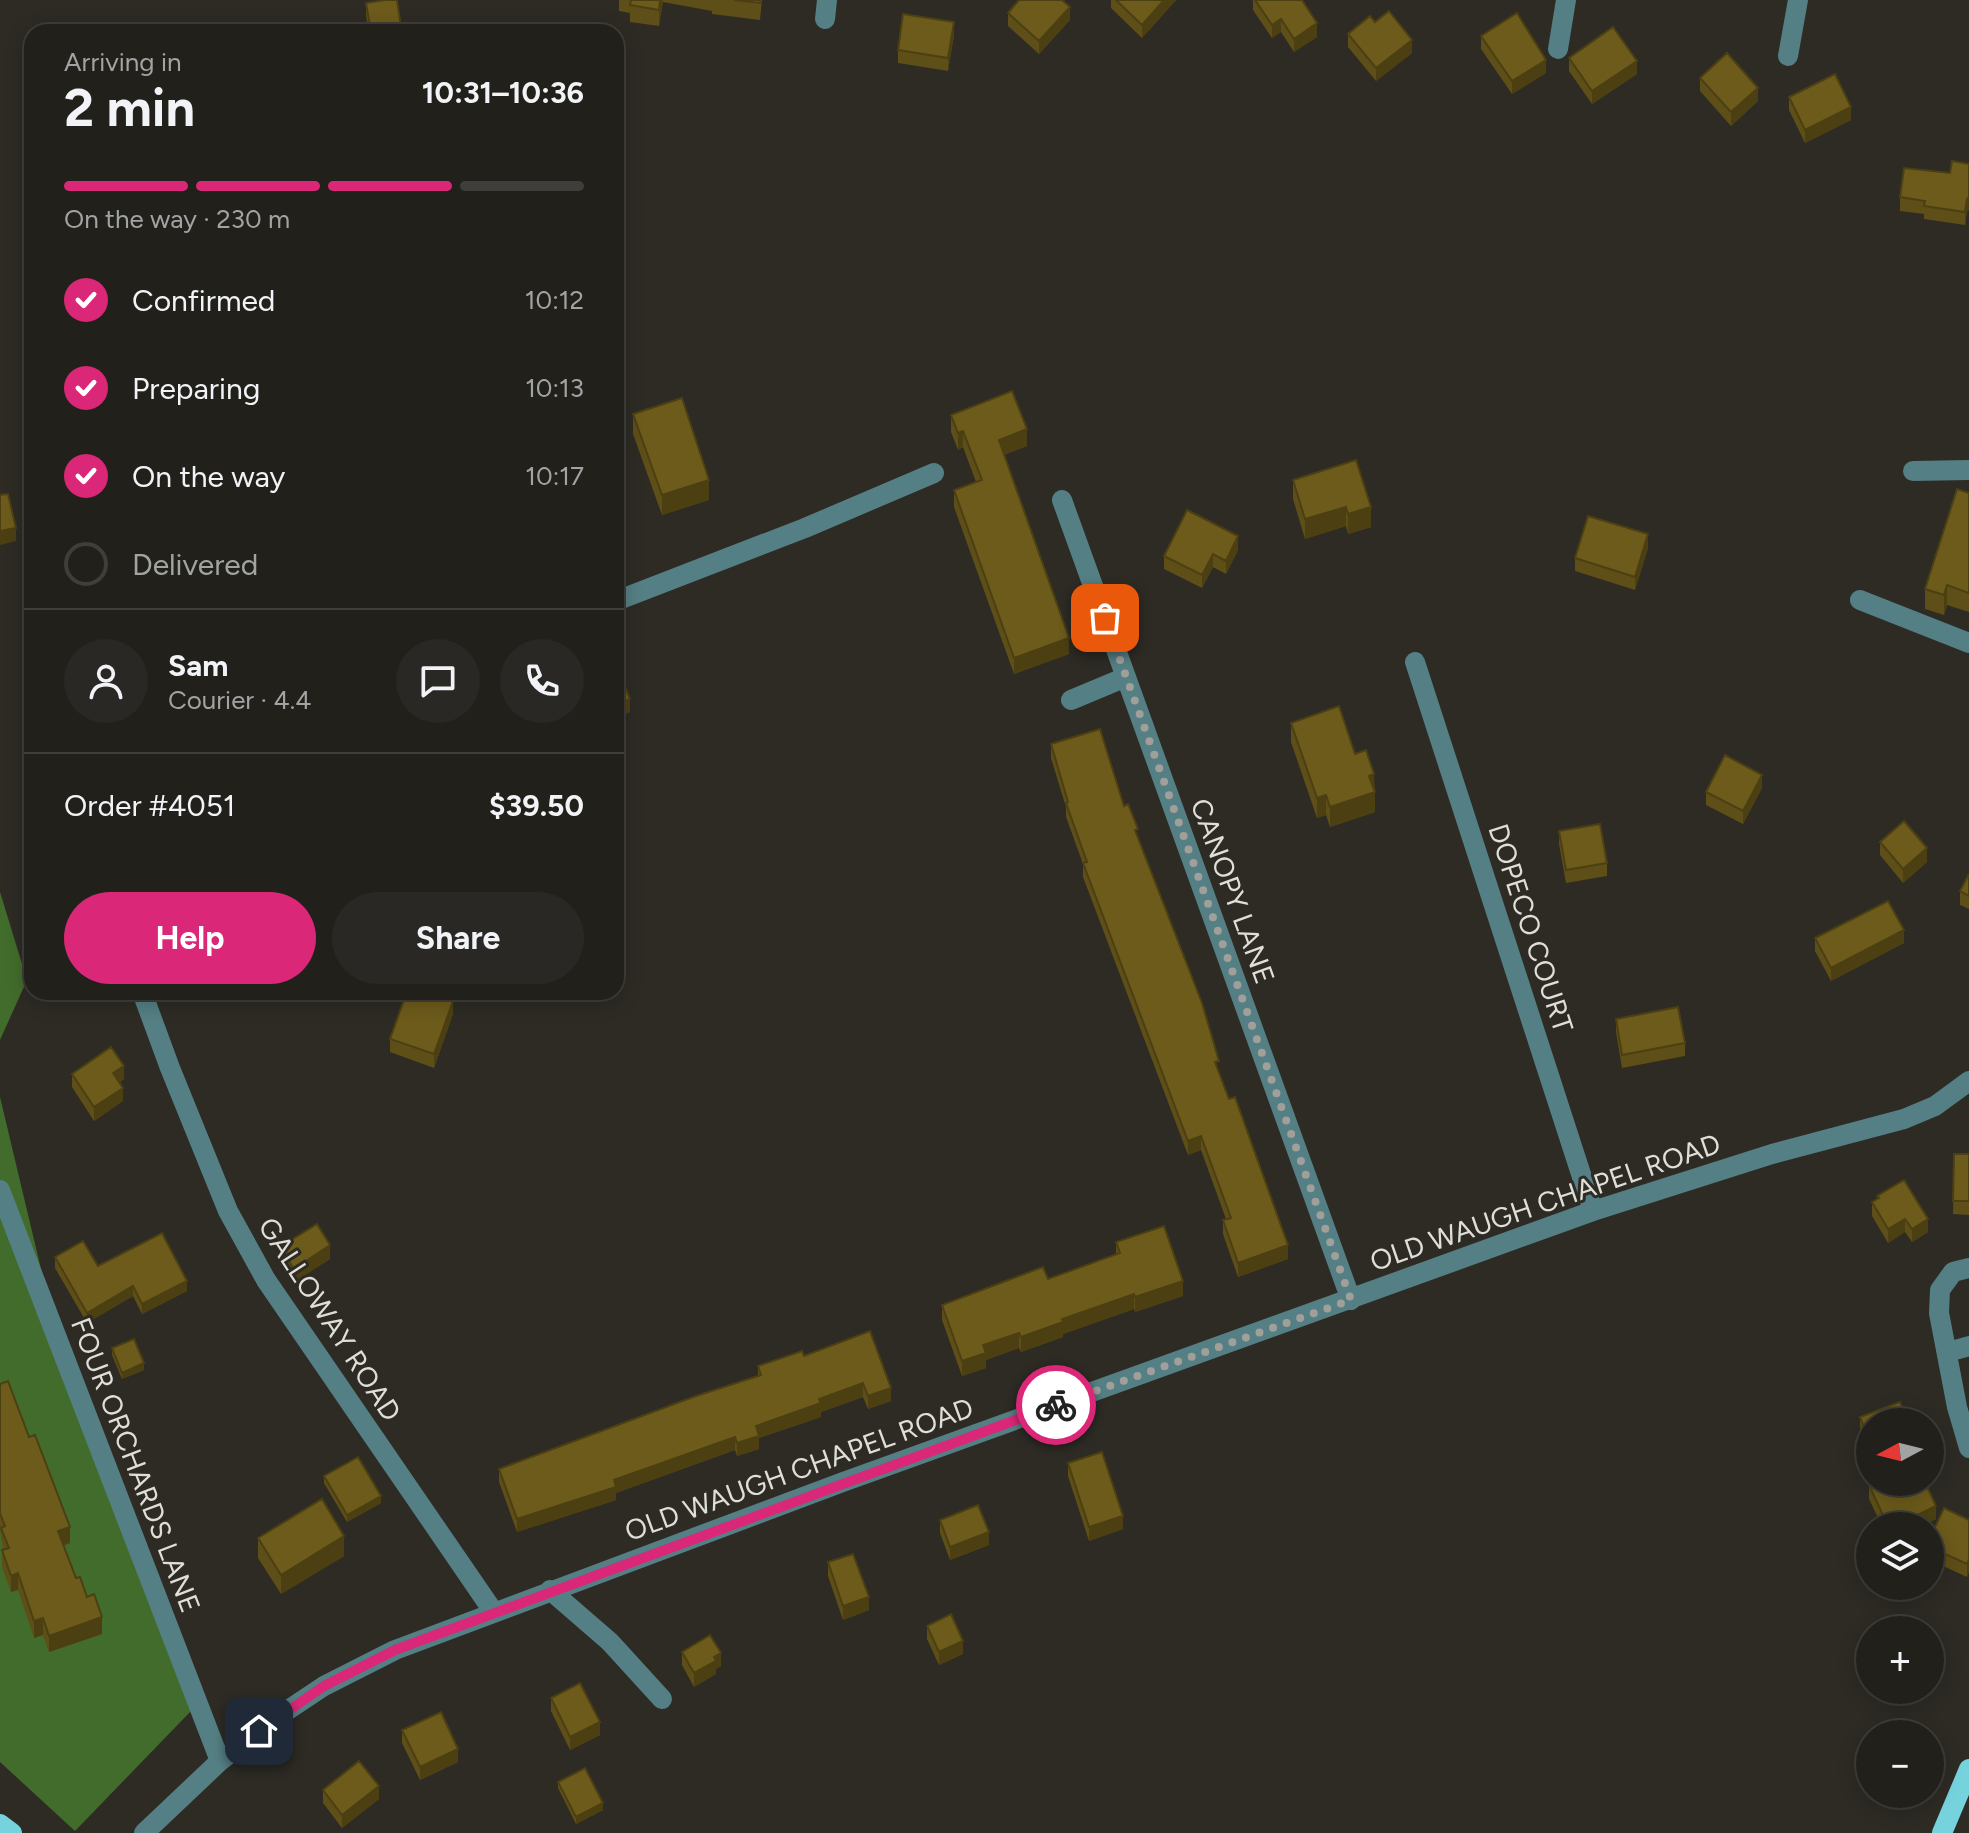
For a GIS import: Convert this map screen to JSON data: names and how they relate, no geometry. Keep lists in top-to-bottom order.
{
  "streets": {
    "street": [
      "CANOPY LANE",
      "DOPECO COURT",
      "OLD WAUGH CHAPEL ROAD",
      "GALLOWAY ROAD",
      "FOUR ORCHARDS LANE"
    ]
  },
  "crossings": [
    ["CANOPY LANE", "OLD WAUGH CHAPEL ROAD"],
    ["DOPECO COURT", "OLD WAUGH CHAPEL ROAD"],
    ["OLD WAUGH CHAPEL ROAD", "GALLOWAY ROAD"],
    ["OLD WAUGH CHAPEL ROAD", "FOUR ORCHARDS LANE"]
  ],
  "north": "left",
  "page": {
    "heading": ["2 min", "Arriving in", "10:31–10:36"],
    "panel": [
      "Sam",
      "Courier · 4.4",
      "Order #4051",
      "$39.50"
    ],
    "bar": "On the way · 230 m",
    "list": [
      ["Confirmed", "10:12"],
      ["Preparing", "10:13"],
      ["On the way", "10:17"],
      "Delivered"
    ],
    "buttons": ["Help", "Share"],
    "map_buttons": ["+", "−"]
  }
}
